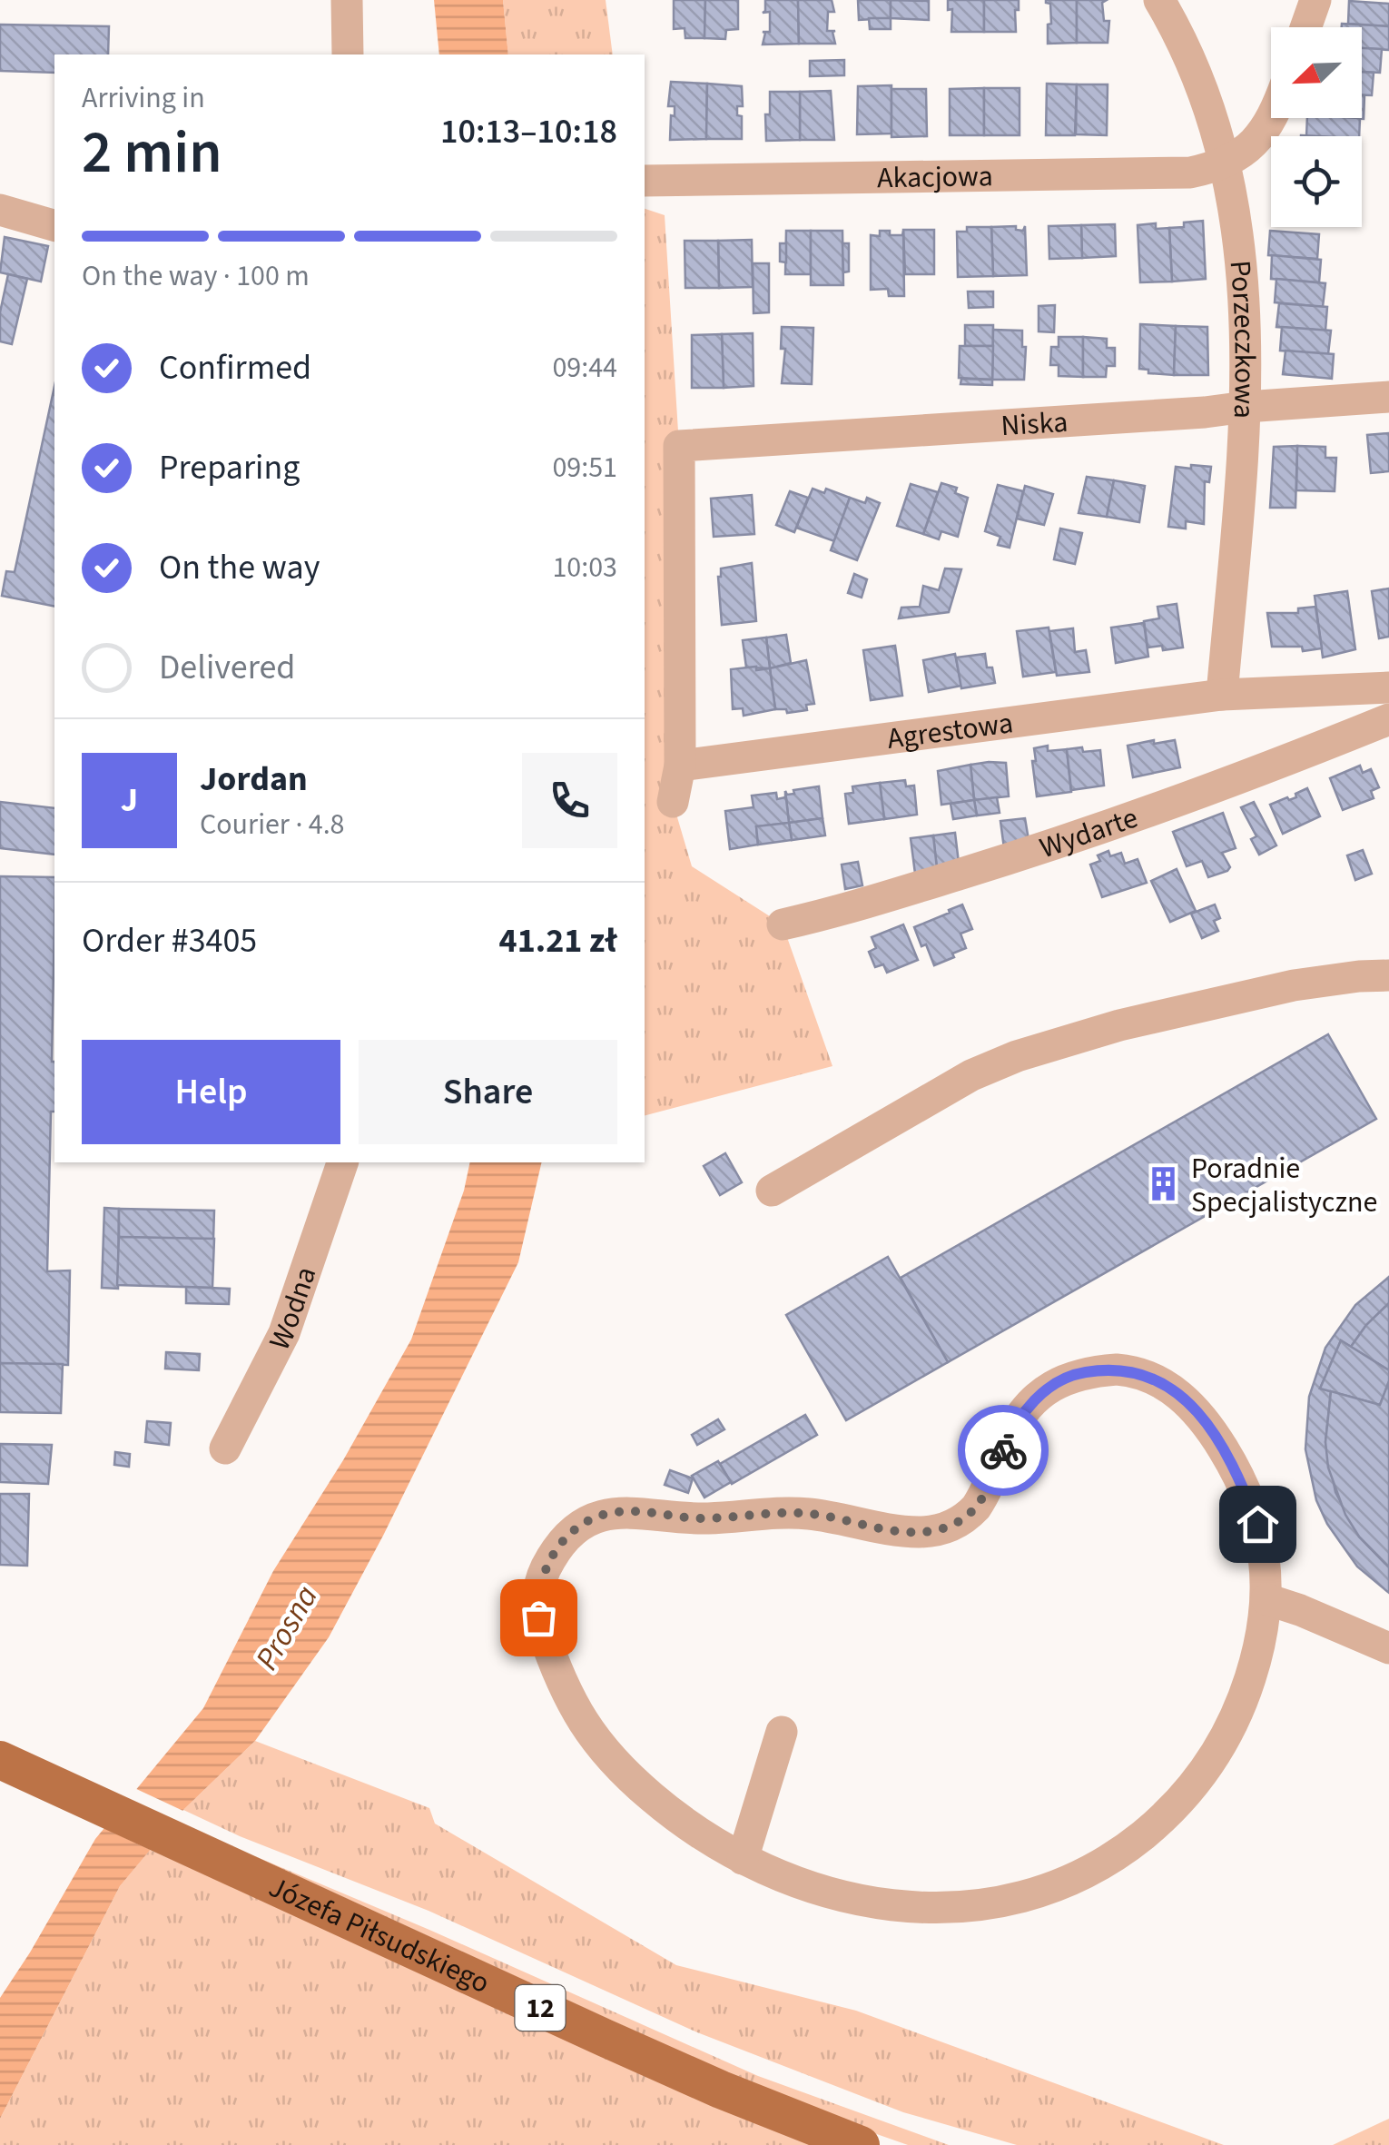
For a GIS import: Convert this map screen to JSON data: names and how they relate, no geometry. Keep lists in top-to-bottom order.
{
  "streets": {
    "main road": ["Józefa Piłsudskiego", "12"],
    "street": [
      "Akacjowa",
      "Porzeczkowa",
      "Niska",
      "Agrestowa",
      "Wydarte",
      "Wodna"
    ]
  },
  "crossings": [
    ["Akacjowa", "Porzeczkowa"],
    ["Porzeczkowa", "Niska"],
    ["Porzeczkowa", "Agrestowa"],
    ["Niska", "Agrestowa"]
  ],
  "water": ["Prosna"],
  "places": {
    "building": ["Poradnie Specjalistyczne"]
  },
  "north": "bottom left",
  "page": {
    "heading": ["2 min", "Arriving in", "10:13–10:18"],
    "panel": [
      "Jordan",
      "Courier · 4.8",
      "Order #3405",
      "41.21 zł"
    ],
    "bar": "On the way · 100 m",
    "list": [
      ["Confirmed", "09:44"],
      ["Preparing", "09:51"],
      ["On the way", "10:03"],
      "Delivered"
    ],
    "round": "J",
    "buttons": ["Help", "Share"]
  }
}
